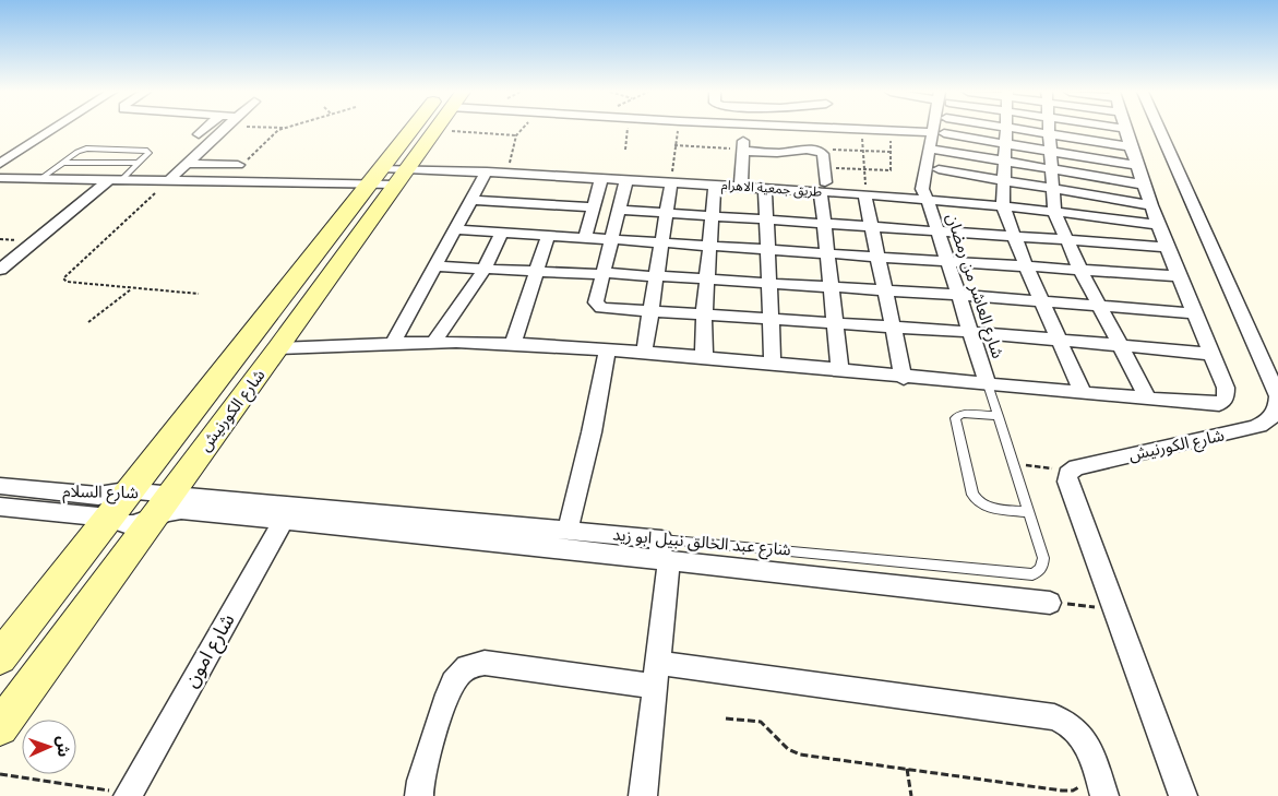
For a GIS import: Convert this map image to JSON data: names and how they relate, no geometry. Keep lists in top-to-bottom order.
{
  "streets": {
    "main road": ["شارع الكورنيش"],
    "street": [
      "طريق جمعية الاهرام",
      "شارع العاشر من رمضان",
      "شارع السلام",
      "شارع عبد الخالق نبيل ابو زيد",
      "شارع امون"
    ]
  },
  "crossings": [
    ["طريق جمعية الاهرام", "شارع العاشر من رمضان"],
    ["طريق جمعية الاهرام", "شارع الكورنيش"],
    ["شارع العاشر من رمضان", "شارع عبد الخالق نبيل ابو زيد"],
    ["شارع الكورنيش", "شارع السلام"],
    ["شارع الكورنيش", "شارع عبد الخالق نبيل ابو زيد"],
    ["شارع السلام", "شارع عبد الخالق نبيل ابو زيد"],
    ["شارع عبد الخالق نبيل ابو زيد", "شارع امون"]
  ],
  "north": "right"
}
